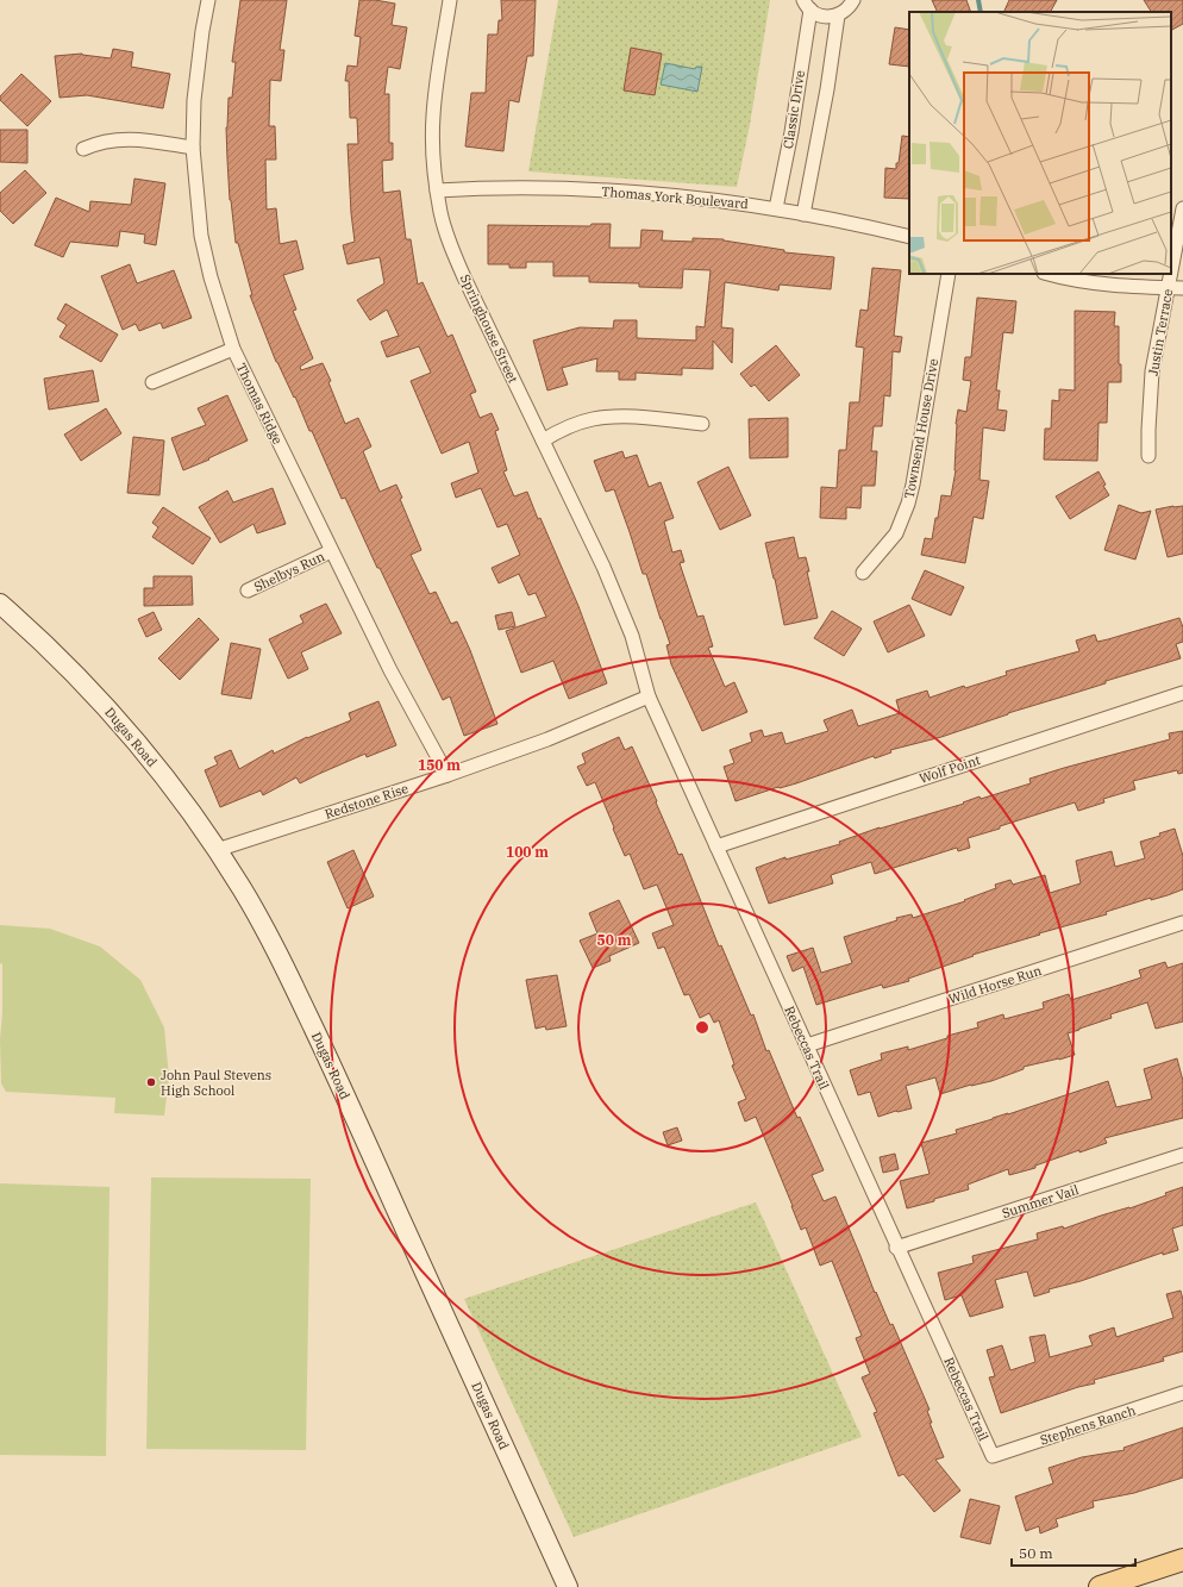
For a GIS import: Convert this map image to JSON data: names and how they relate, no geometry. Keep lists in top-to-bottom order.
{
  "streets": {
    "street": [
      "Classic Drive",
      "Thomas York Boulevard",
      "Springhouse Street",
      "Justin Terrace",
      "Thomas Ridge",
      "Townsend House Drive",
      "Shelbys Run",
      "Dugas Road",
      "Wolf Point",
      "Redstone Rise",
      "Wild Horse Run",
      "Rebeccas Trail",
      "Summer Vail",
      "Stephens Ranch"
    ]
  },
  "crossings": [
    ["Classic Drive", "Thomas York Boulevard"],
    ["Thomas York Boulevard", "Springhouse Street"],
    ["Springhouse Street", "Rebeccas Trail"],
    ["Thomas Ridge", "Shelbys Run"],
    ["Thomas Ridge", "Redstone Rise"],
    ["Dugas Road", "Redstone Rise"],
    ["Wolf Point", "Rebeccas Trail"],
    ["Redstone Rise", "Rebeccas Trail"],
    ["Wild Horse Run", "Rebeccas Trail"],
    ["Rebeccas Trail", "Summer Vail"],
    ["Rebeccas Trail", "Stephens Ranch"]
  ],
  "places": ["John Paul Stevens High School"],
  "scale_bar": "50 m",
  "rings": ["150 m", "100 m", "50 m"]
}
